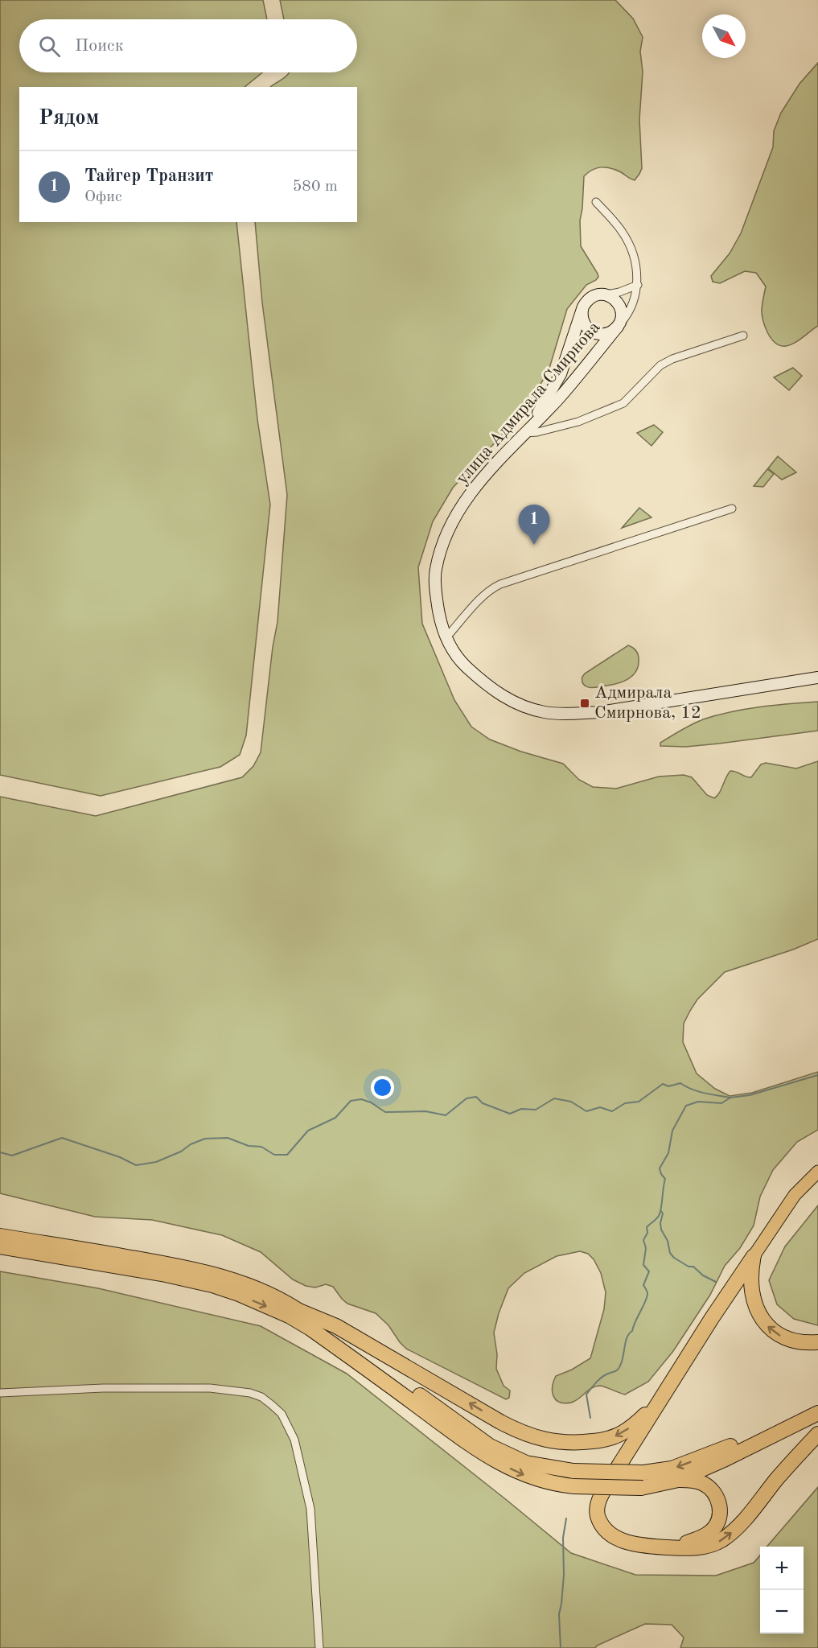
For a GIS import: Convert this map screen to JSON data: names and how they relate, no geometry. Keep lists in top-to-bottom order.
{
  "streets": {
    "street": ["улица Адмирала Смирнова"]
  },
  "places": {
    "transit": ["Адмирала Смирнова, 12"]
  },
  "north": "bottom right",
  "page": {
    "search": "Поиск",
    "heading": "Рядом",
    "list": [
      {
        "mark": "1",
        "name": "Тайгер Транзит",
        "note": "Офис",
        "value": "580 m"
      }
    ],
    "pins": "1",
    "map_buttons": ["+", "−"]
  }
}
